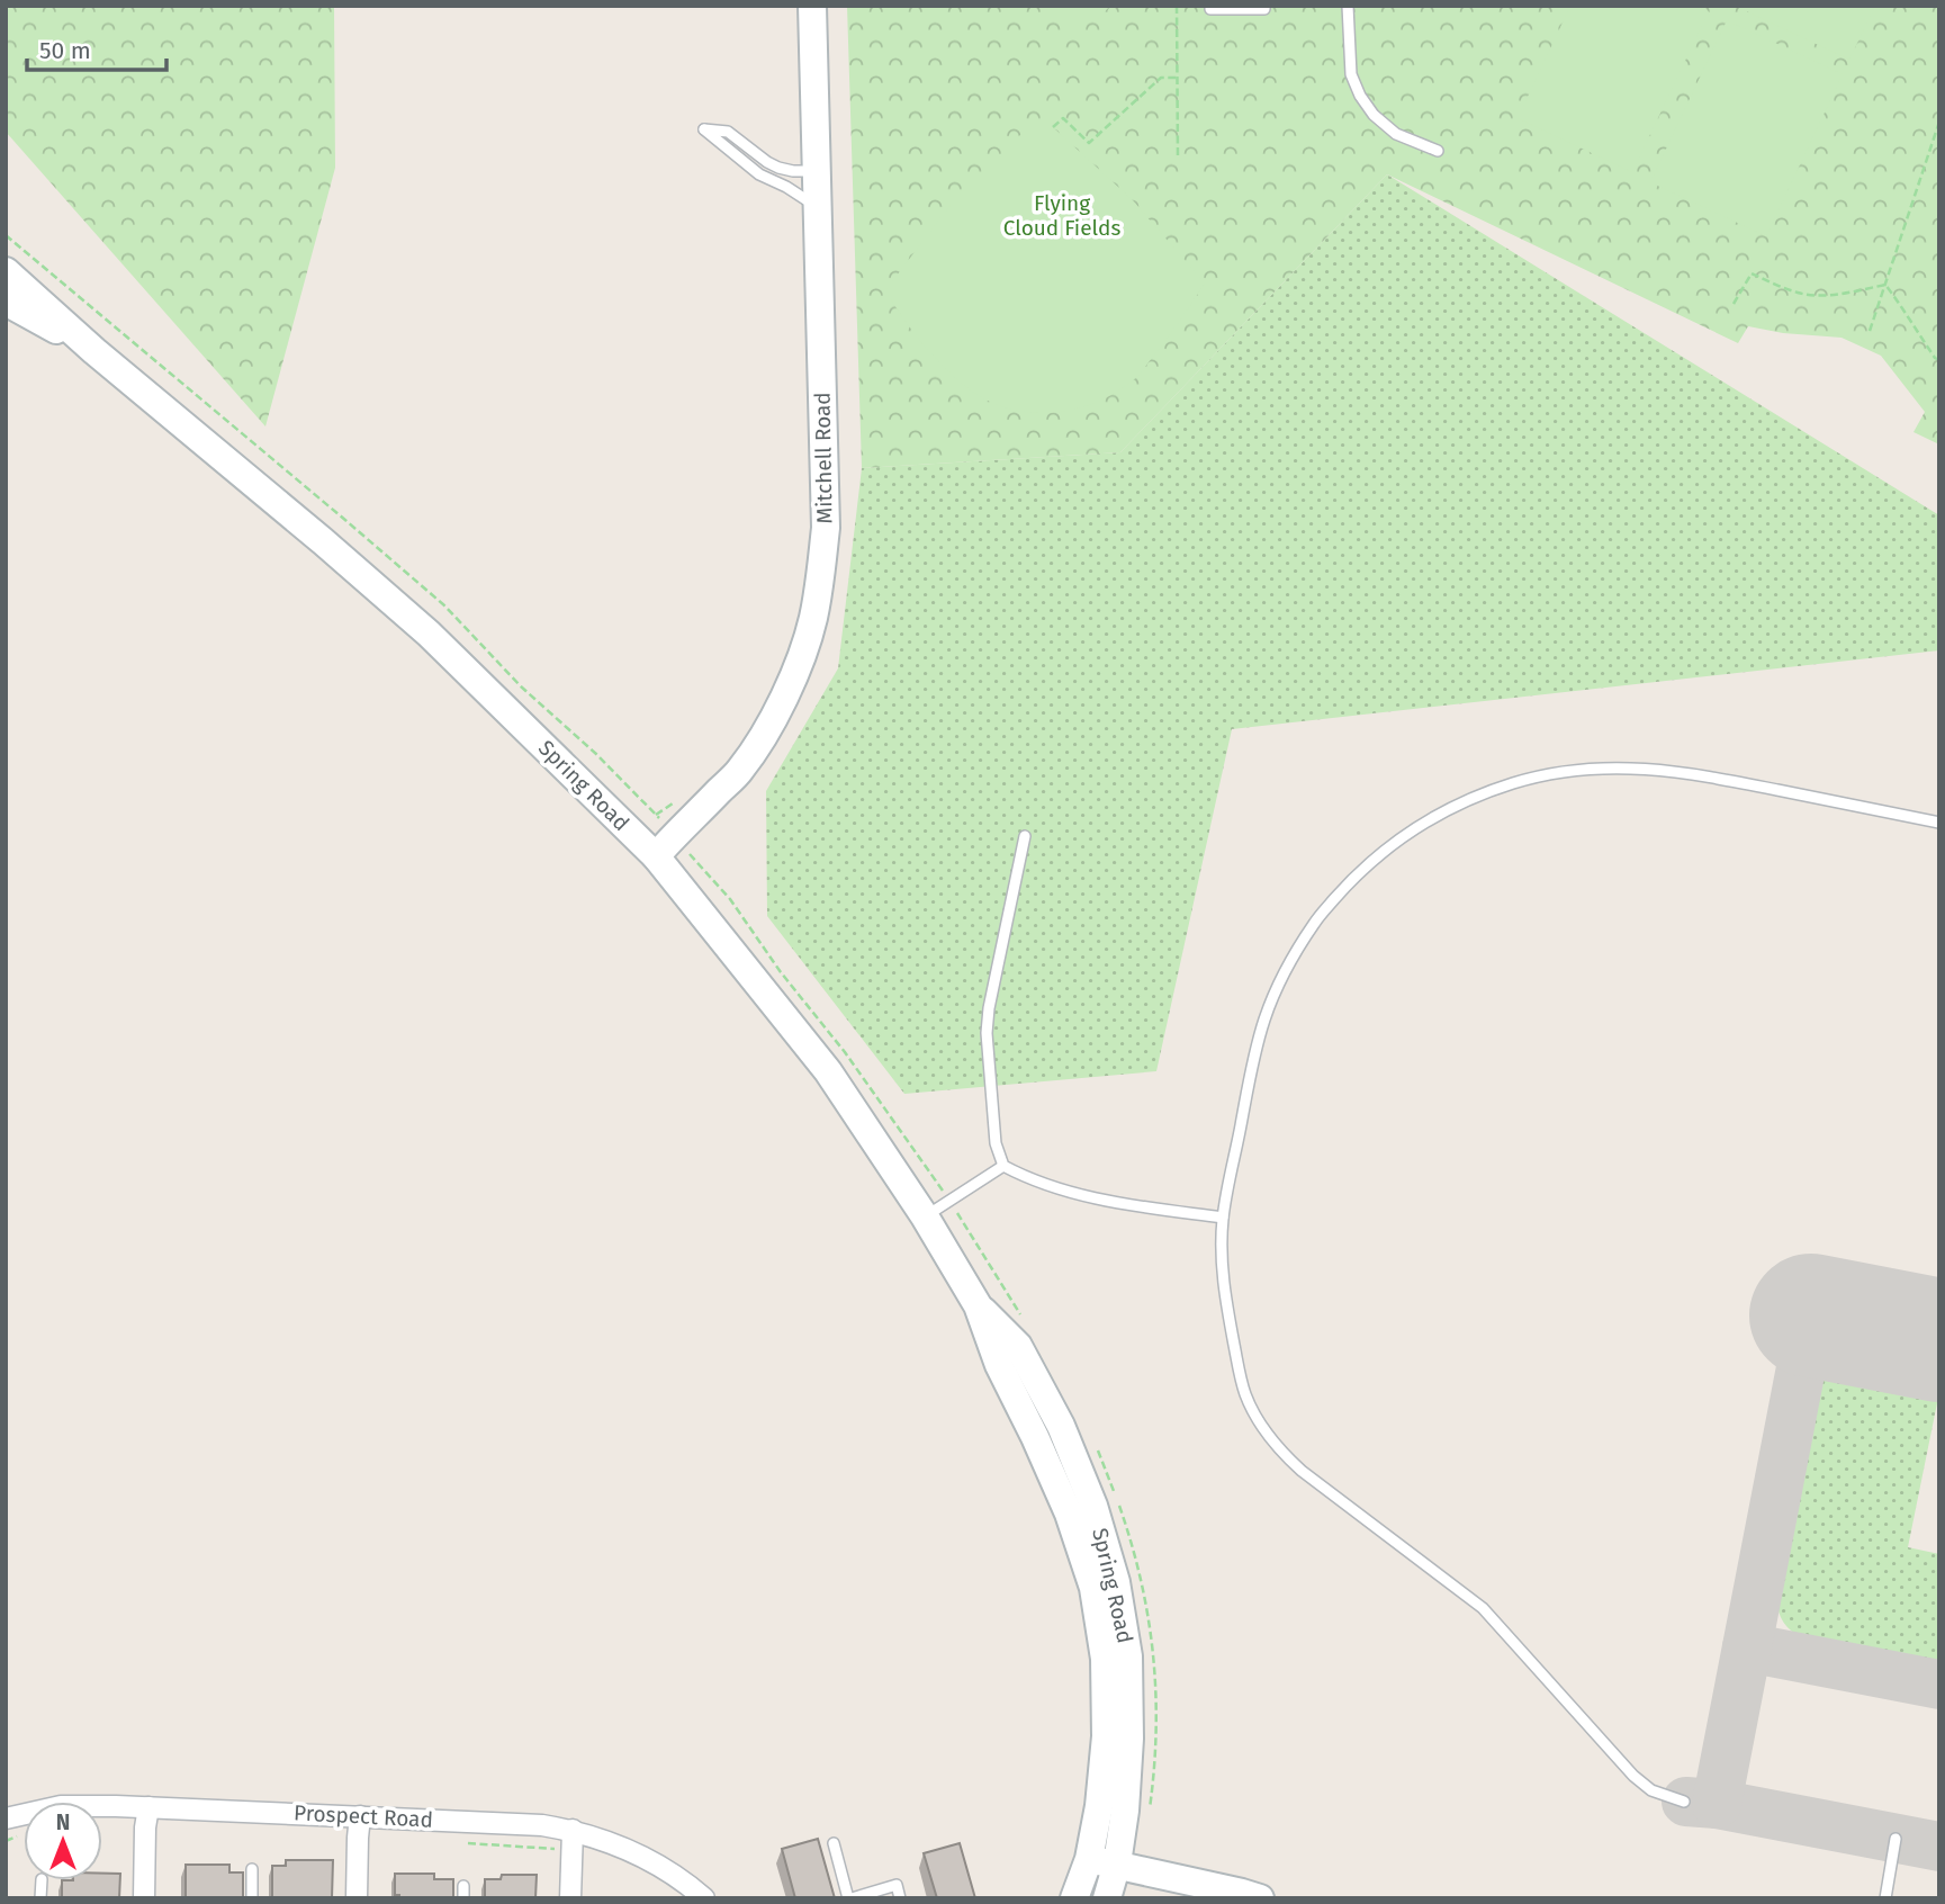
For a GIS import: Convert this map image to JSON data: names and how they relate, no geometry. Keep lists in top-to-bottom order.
{
  "streets": {
    "main road": ["Mitchell Road", "Spring Road"],
    "street": ["Prospect Road"]
  },
  "crossings": [
    ["Mitchell Road", "Spring Road"]
  ],
  "parks": ["Flying Cloud Fields"],
  "scale_bar": "50 m",
  "north": "top"
}
